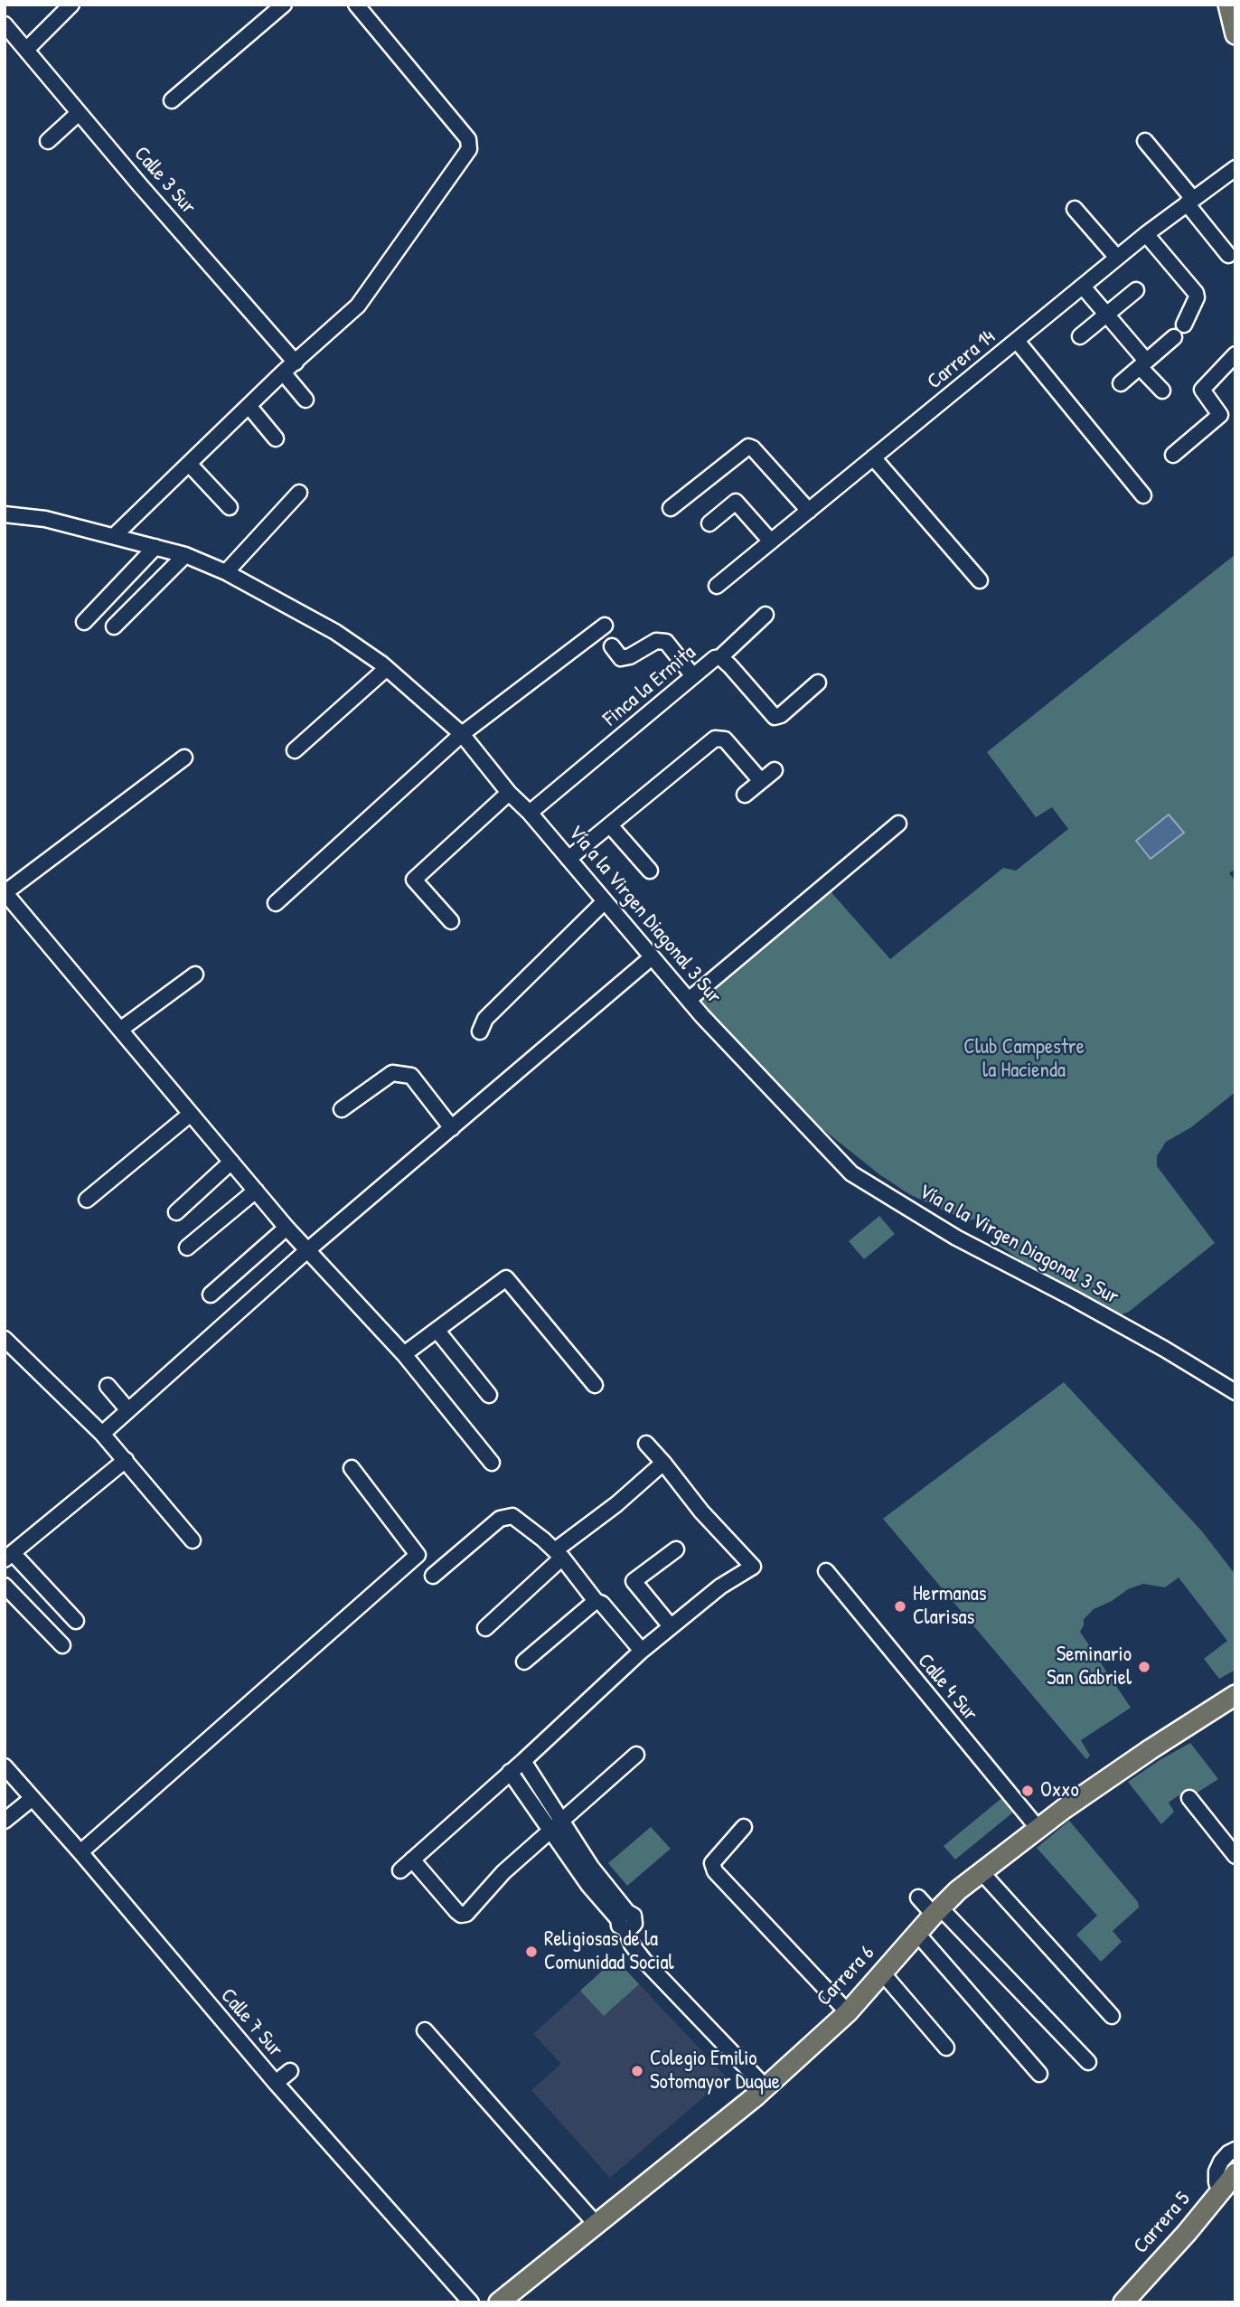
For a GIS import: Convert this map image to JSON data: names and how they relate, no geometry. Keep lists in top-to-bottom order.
{
  "streets": {
    "main road": ["Carrera 6", "Carrera 5"],
    "street": [
      "Calle 3 Sur",
      "Carrera 14",
      "Finca la Ermita",
      "Vía a la Virgen Diagonal 3 Sur",
      "Calle 4 Sur",
      "Calle 7 Sur"
    ]
  },
  "crossings": [
    ["Finca la Ermita", "Vía a la Virgen Diagonal 3 Sur"],
    ["Calle 4 Sur", "Carrera 6"]
  ],
  "parks": ["Club Campestre la Hacienda"],
  "places": [
    "Hermanas Clarisas",
    "Seminario San Gabriel",
    "Oxxo",
    "Religiosas de la Comunidad Social",
    "Colegio Emilio Sotomayor Duque"
  ]
}
